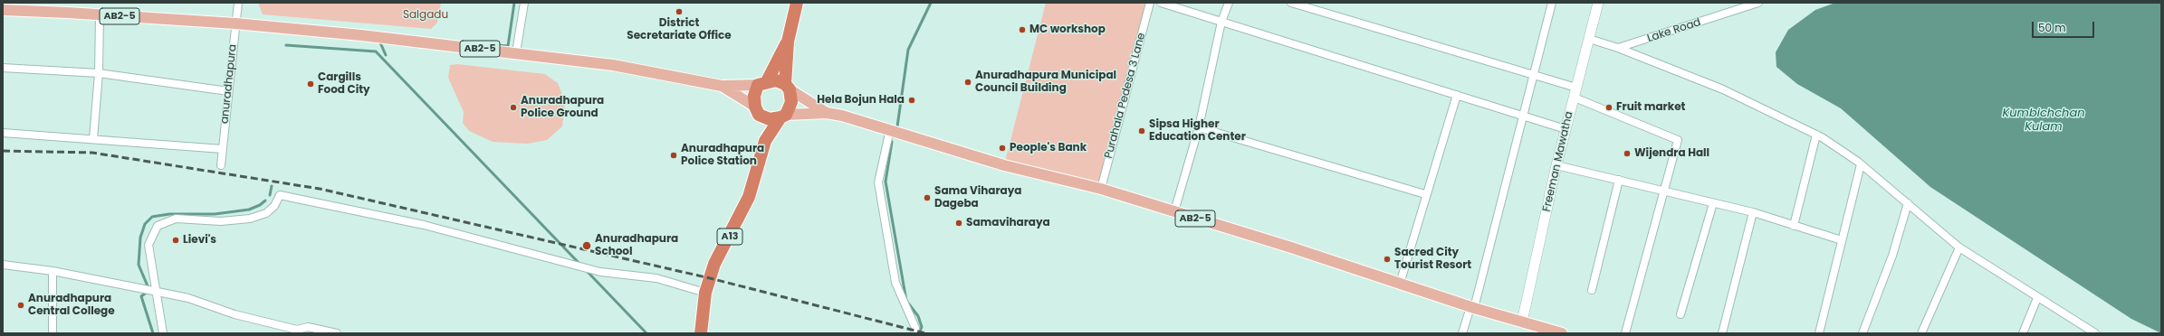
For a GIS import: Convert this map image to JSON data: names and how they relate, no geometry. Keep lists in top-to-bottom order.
{
  "streets": {
    "highway": ["A13"],
    "main road": ["AB2-5"],
    "street": [
      "Lake Road",
      "anuradhapura",
      "Purahala Pedesa 3 Lane",
      "Freeman Mawatha"
    ]
  },
  "crossings": [
    ["AB2-5", "anuradhapura"],
    ["AB2-5", "Purahala Pedesa 3 Lane"],
    ["AB2-5", "Freeman Mawatha"],
    ["AB2-5", "A13"]
  ],
  "water": ["Kumbichchan Kulam"],
  "parks": ["Salgadu"],
  "places": [
    "District Secretariate Office",
    "MC workshop",
    "Anuradhapura Municipal Council Building",
    "Cargills Food City",
    "Hela Bojun Hala",
    "Anuradhapura Police Ground",
    "Fruit market",
    "Sipsa Higher Education Center",
    "People's Bank",
    "Wijendra Hall",
    "Anuradhapura Police Station",
    "Sama Viharaya Dageba",
    "Samaviharaya",
    "Lievi's",
    "Anuradhapura School",
    "Sacred City Tourist Resort",
    "Anuradhapura Central College"
  ],
  "scale_bar": "50 m"
}
